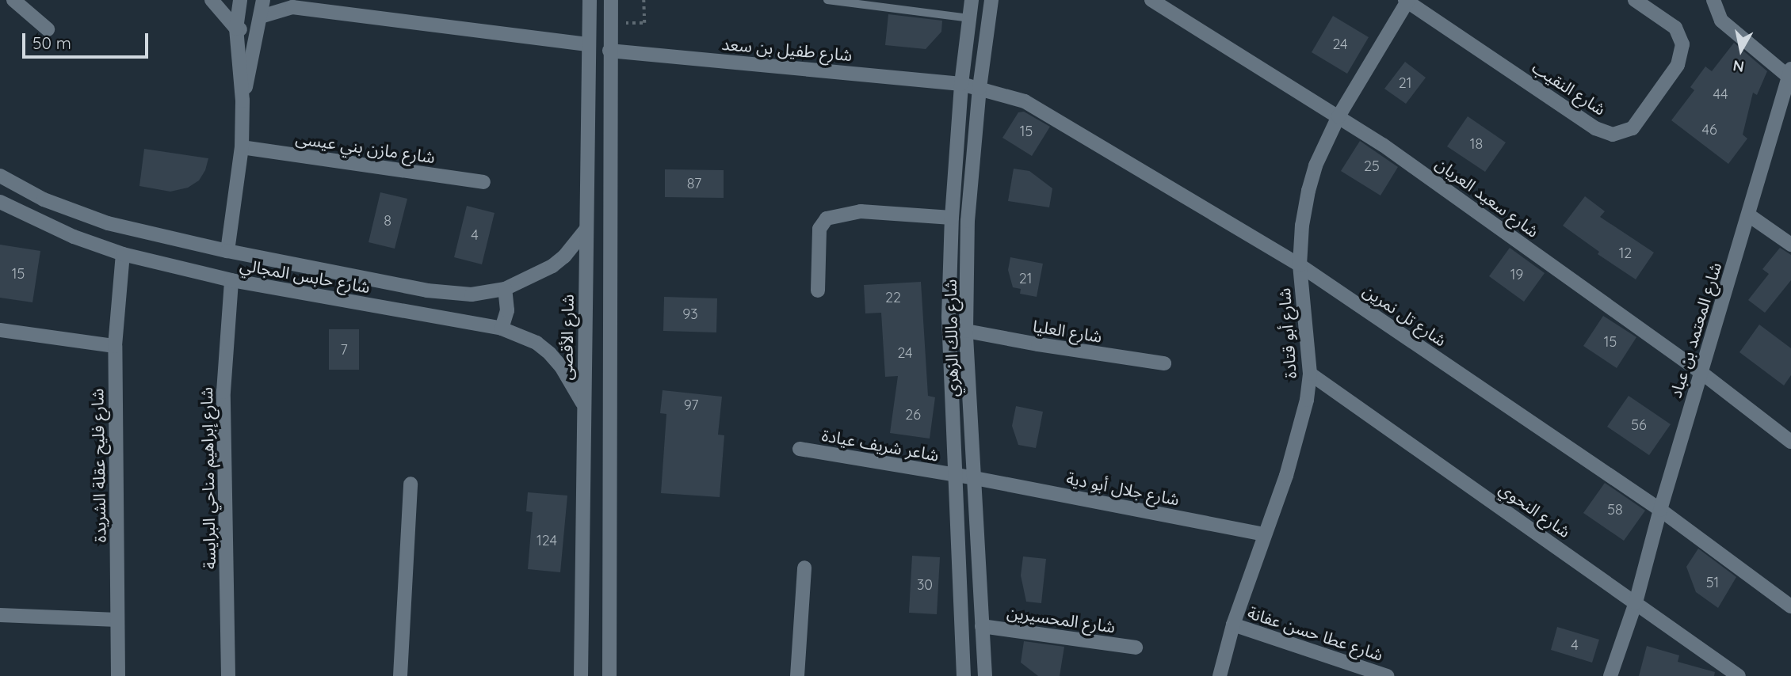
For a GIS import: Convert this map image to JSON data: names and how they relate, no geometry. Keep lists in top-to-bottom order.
{
  "streets": {
    "street": [
      "شارع طفيل بن سعد",
      "شارع النقيب",
      "شارع مازن بني عيسى",
      "شارع سعيد العريان",
      "شارع حابس المجالي",
      "شارع تل نمرين",
      "شارع المعتمد بن عباد",
      "شارع العليا",
      "شارع أبو قتادة",
      "شارع الأقصى",
      "شارع مالك الزهري",
      "شاعر شريف عيادة",
      "شارع فليح عقلة الشريدة",
      "شارع إبراهيم مناحي البرايسة",
      "شارع جلال أبو دية",
      "شارع النحوي",
      "شارع المحسيرين",
      "شارع عطا حسن عفانة"
    ]
  },
  "crossings": [
    ["شارع طفيل بن سعد", "شارع تل نمرين"],
    ["شارع طفيل بن سعد", "شارع مالك الزهري"],
    ["شارع النقيب", "شارع أبو قتادة"],
    ["شارع سعيد العريان", "شارع المعتمد بن عباد"],
    ["شارع سعيد العريان", "شارع أبو قتادة"],
    ["شارع حابس المجالي", "شارع الأقصى"],
    ["شارع حابس المجالي", "شارع فليح عقلة الشريدة"],
    ["شارع حابس المجالي", "شارع إبراهيم مناحي البرايسة"],
    ["شارع تل نمرين", "شارع المعتمد بن عباد"],
    ["شارع تل نمرين", "شارع أبو قتادة"],
    ["شارع تل نمرين", "شارع مالك الزهري"],
    ["شارع المعتمد بن عباد", "شارع النحوي"],
    ["شارع العليا", "شارع مالك الزهري"],
    ["شارع أبو قتادة", "شارع جلال أبو دية"],
    ["شارع أبو قتادة", "شارع النحوي"],
    ["شارع أبو قتادة", "شارع عطا حسن عفانة"],
    ["شارع مالك الزهري", "شاعر شريف عيادة"],
    ["شارع مالك الزهري", "شارع جلال أبو دية"],
    ["شارع مالك الزهري", "شارع المحسيرين"],
    ["شاعر شريف عيادة", "شارع جلال أبو دية"]
  ],
  "house_numbers": [
    "24",
    "21",
    "44",
    "46",
    "15",
    "18",
    "25",
    "87",
    "8",
    "4",
    "12",
    "15",
    "19",
    "21",
    "22",
    "93",
    "15",
    "7",
    "24",
    "97",
    "26",
    "56",
    "58",
    "124",
    "51",
    "30",
    "4"
  ],
  "scale_bar": "50 m",
  "north": "bottom"
}
